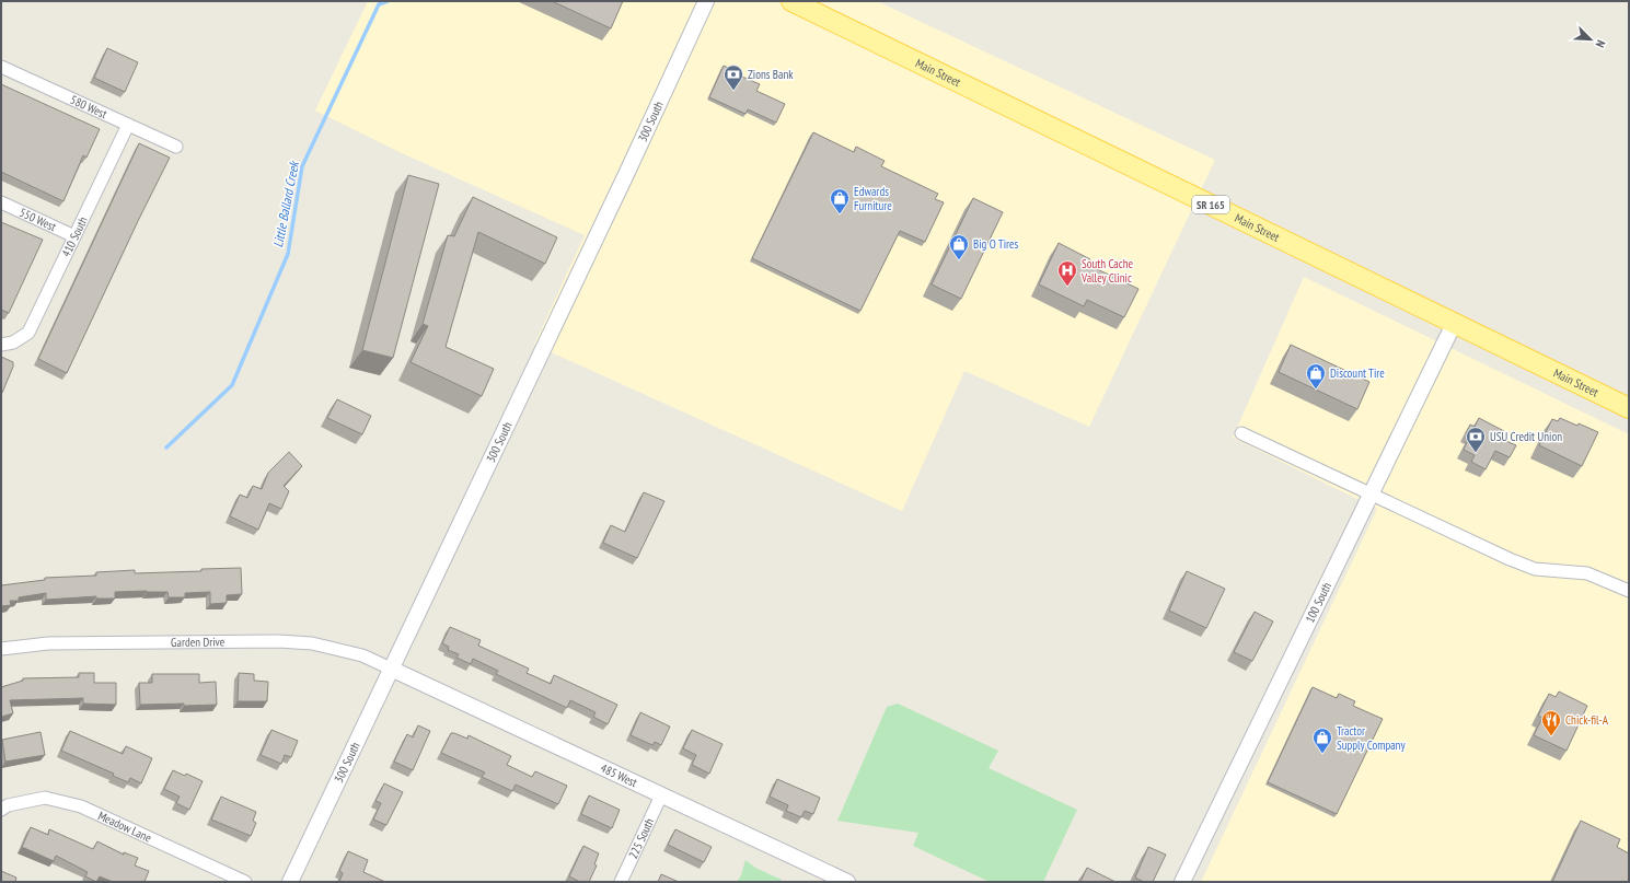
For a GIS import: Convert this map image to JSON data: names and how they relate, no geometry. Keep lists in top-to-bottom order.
{
  "streets": {
    "main road": ["Main Street", "SR 165"],
    "street": [
      "580 West",
      "300 South",
      "550 West",
      "410 South",
      "100 South",
      "Garden Drive",
      "485 West",
      "Meadow Lane",
      "225 South"
    ]
  },
  "crossings": [
    ["Main Street", "100 South"],
    ["580 West", "410 South"],
    ["300 South", "Garden Drive"],
    ["300 South", "485 West"],
    ["550 West", "410 South"],
    ["Garden Drive", "485 West"],
    ["485 West", "225 South"]
  ],
  "water": ["Little Ballard Creek"],
  "places": {
    "bank": ["Zions Bank", "USU Credit Union"],
    "shop": [
      "Edwards Furniture",
      "Big O Tires",
      "Discount Tire",
      "Tractor Supply Company"
    ],
    "hospital": ["South Cache Valley Clinic"],
    "restaurant": ["Chick-fil-A"]
  },
  "north": "bottom right"
}
